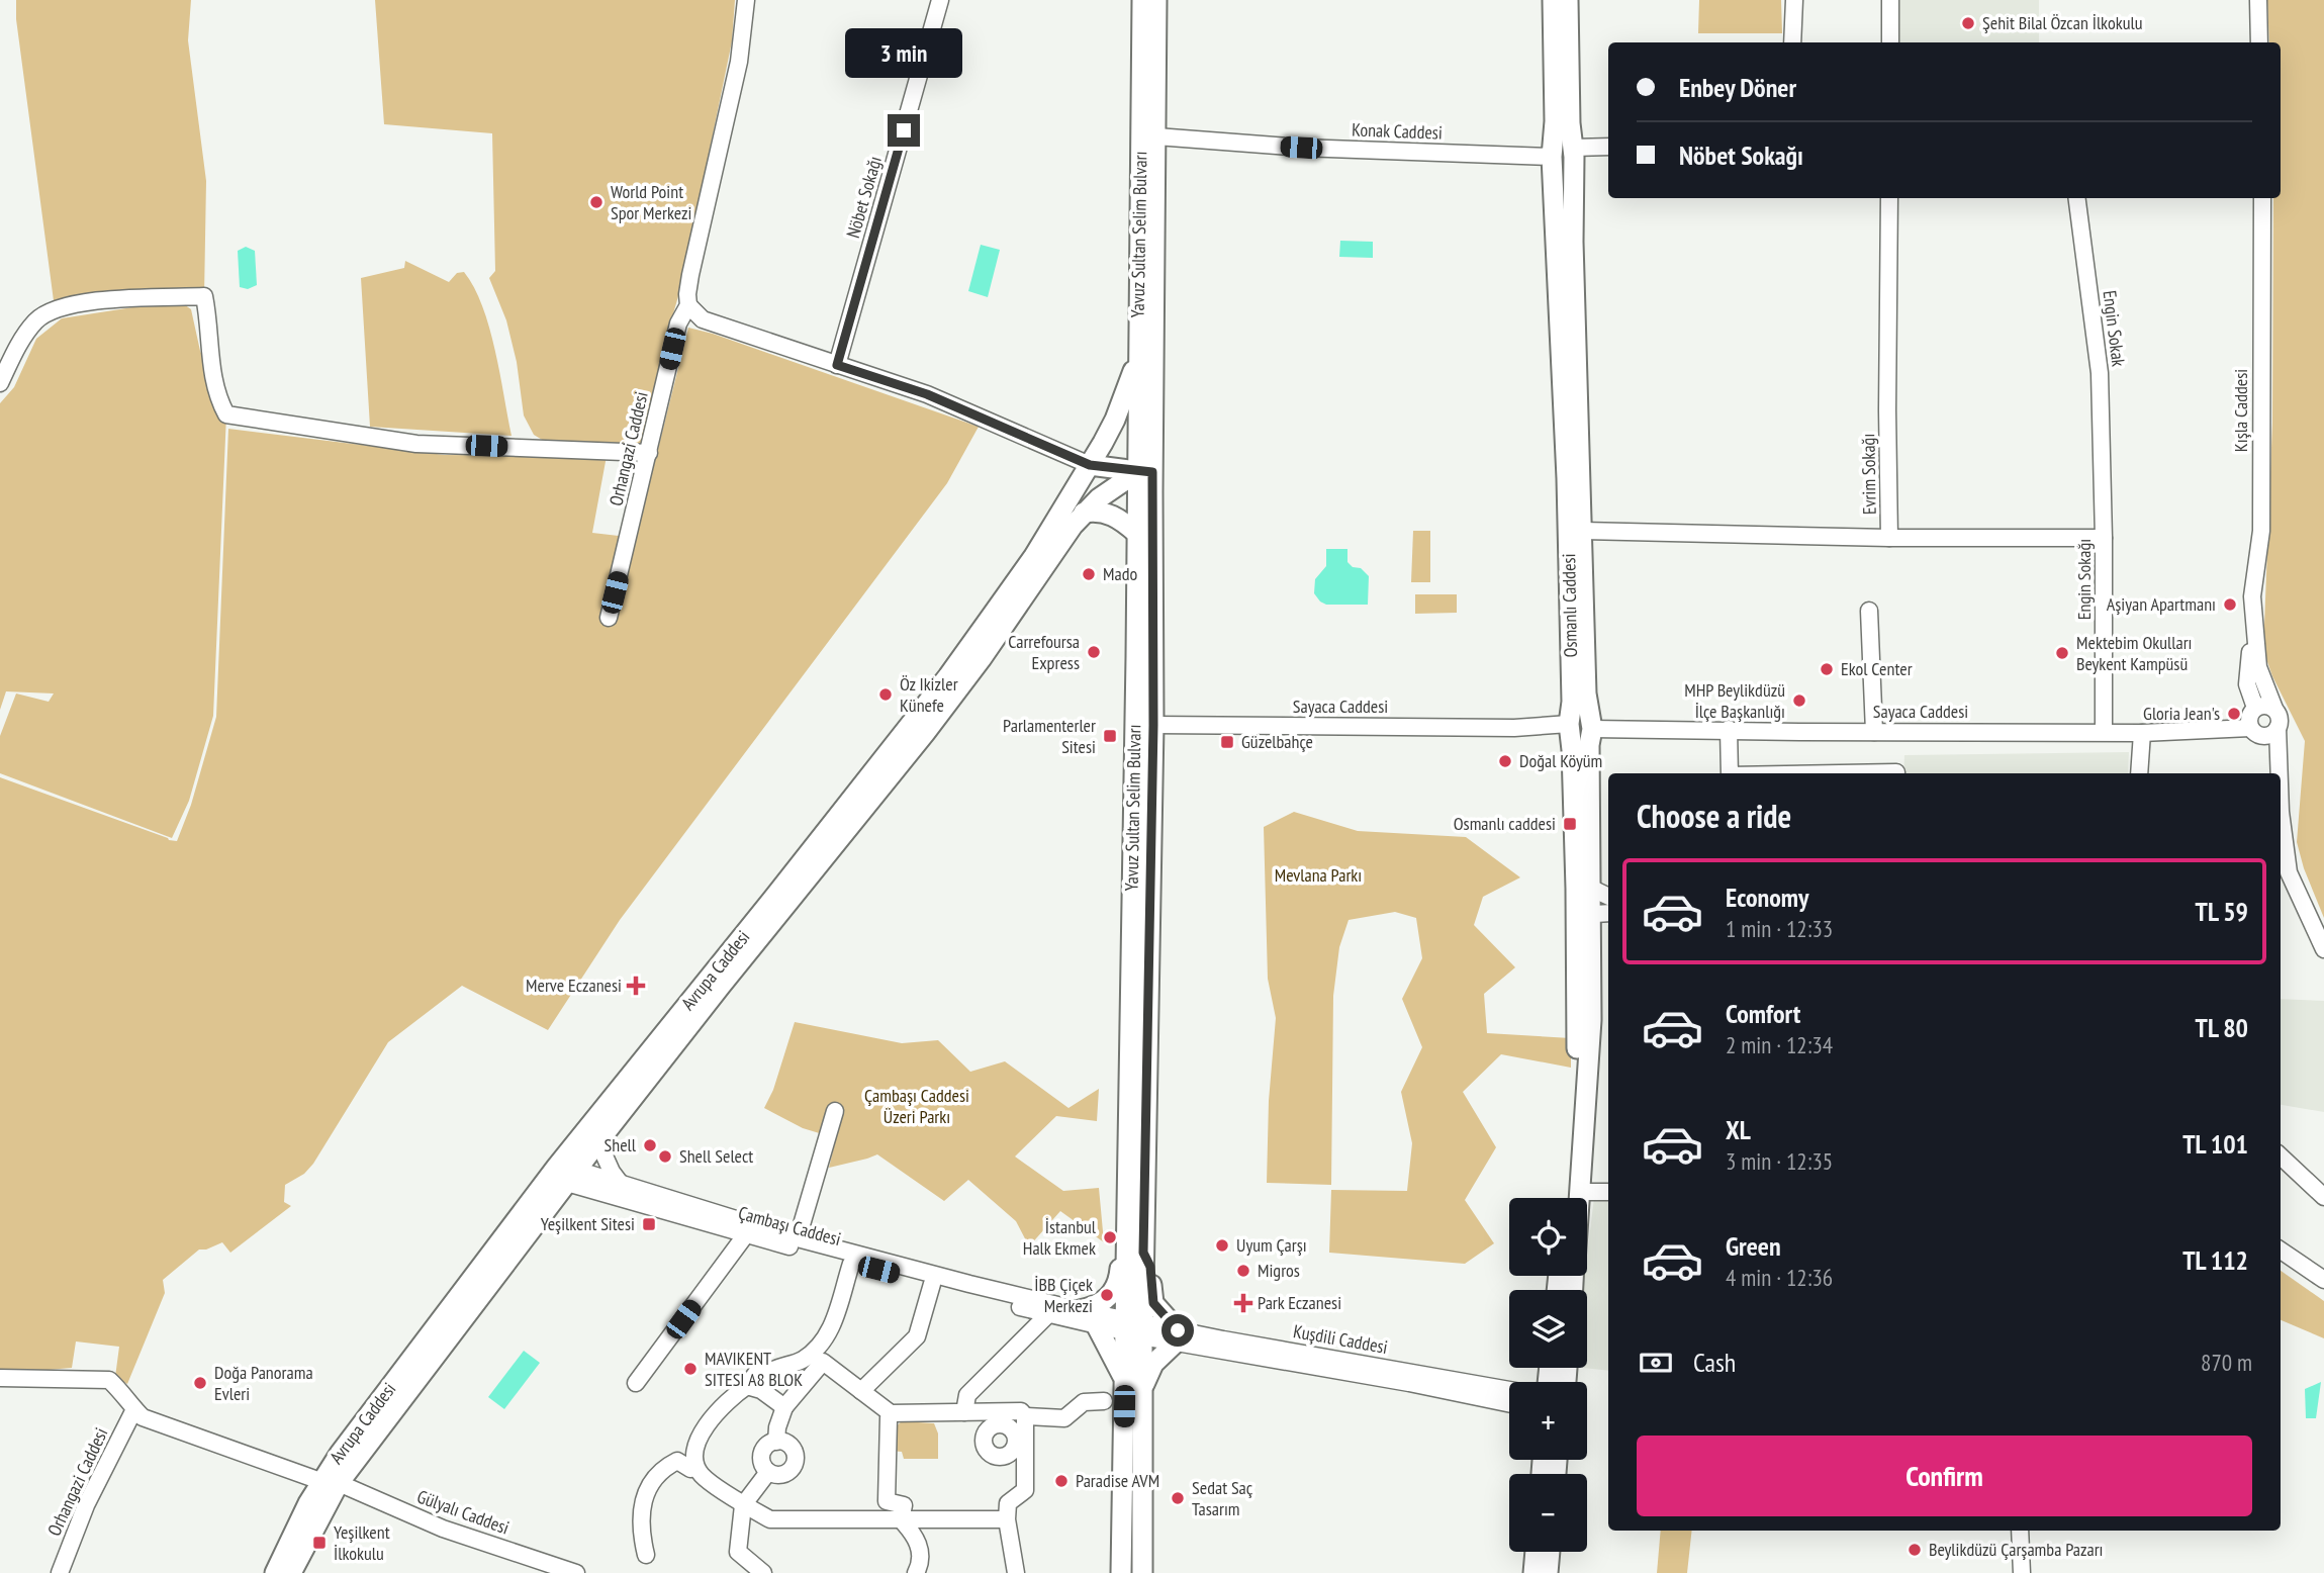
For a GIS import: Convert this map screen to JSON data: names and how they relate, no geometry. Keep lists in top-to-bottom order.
{
  "streets": {
    "main road": ["Yavuz Sultan Selim Bulvarı", "Osmanlı Caddesi", "Avrupa Caddesi"],
    "street": [
      "Konak Caddesi",
      "Nöbet Sokağı",
      "Engin Sokak",
      "Kışla Caddesi",
      "Orhangazi Caddesi",
      "Evrim Sokağı",
      "Engin Sokağı",
      "Sayaca Caddesi",
      "Çambaşı Caddesi",
      "Kuşdili Caddesi",
      "Gülyalı Caddesi"
    ]
  },
  "crossings": [
    ["Konak Caddesi", "Yavuz Sultan Selim Bulvarı"],
    ["Konak Caddesi", "Osmanlı Caddesi"],
    ["Yavuz Sultan Selim Bulvarı", "Sayaca Caddesi"],
    ["Yavuz Sultan Selim Bulvarı", "Avrupa Caddesi"],
    ["Yavuz Sultan Selim Bulvarı", "Çambaşı Caddesi"],
    ["Yavuz Sultan Selim Bulvarı", "Kuşdili Caddesi"],
    ["Engin Sokak", "Engin Sokağı"],
    ["Orhangazi Caddesi", "Gülyalı Caddesi"],
    ["Evrim Sokağı", "Engin Sokağı"],
    ["Evrim Sokağı", "Osmanlı Caddesi"],
    ["Engin Sokağı", "Sayaca Caddesi"],
    ["Osmanlı Caddesi", "Sayaca Caddesi"],
    ["Avrupa Caddesi", "Çambaşı Caddesi"],
    ["Avrupa Caddesi", "Gülyalı Caddesi"],
    ["Çambaşı Caddesi", "Kuşdili Caddesi"]
  ],
  "parks": ["Mevlana Parkı", "Çambaşı Caddesi Üzeri Parkı"],
  "places": {
    "other": [
      "Şehit Bilal Özcan İlkokulu",
      "World Point Spor Merkezi",
      "Mado",
      "Aşiyan Apartmanı",
      "Carrefoursa Express",
      "Mektebim Okulları Beykent Kampüsü",
      "Ekol Center",
      "Öz Ikizler Künefe",
      "MHP Beylikdüzü İlçe Başkanlığı",
      "Gloria Jean's",
      "Doğal Köyüm",
      "Shell",
      "Shell Select",
      "İstanbul Halk Ekmek",
      "Uyum Çarşı",
      "Migros",
      "İBB Çiçek Merkezi",
      "MAVIKENT SITESI A8 BLOK",
      "Doğa Panorama Evleri",
      "Paradise AVM",
      "Sedat Saç Tasarım",
      "Beylikdüzü Çarşamba Pazarı"
    ],
    "transit": [
      "Parlamenterler Sitesi",
      "Güzelbahçe",
      "Osmanlı caddesi",
      "Yeşilkent Sitesi",
      "Yeşilkent İlkokulu"
    ],
    "health": ["Merve Eczanesi", "Park Eczanesi"]
  },
  "page": {
    "bubble": "3 min",
    "banner": ["Enbey Döner", "Nöbet Sokağı"],
    "heading": "Choose a ride",
    "list": [
      {
        "name": "Economy",
        "note": "1 min · 12:33",
        "value": "TL 59"
      },
      {
        "name": "Comfort",
        "note": "2 min · 12:34",
        "value": "TL 80"
      },
      {
        "name": "XL",
        "note": "3 min · 12:35",
        "value": "TL 101"
      },
      {
        "name": "Green",
        "note": "4 min · 12:36",
        "value": "TL 112"
      }
    ],
    "map_buttons": ["+", "−"],
    "pay": ["Cash", "870 m"],
    "buttons": "Confirm"
  }
}
